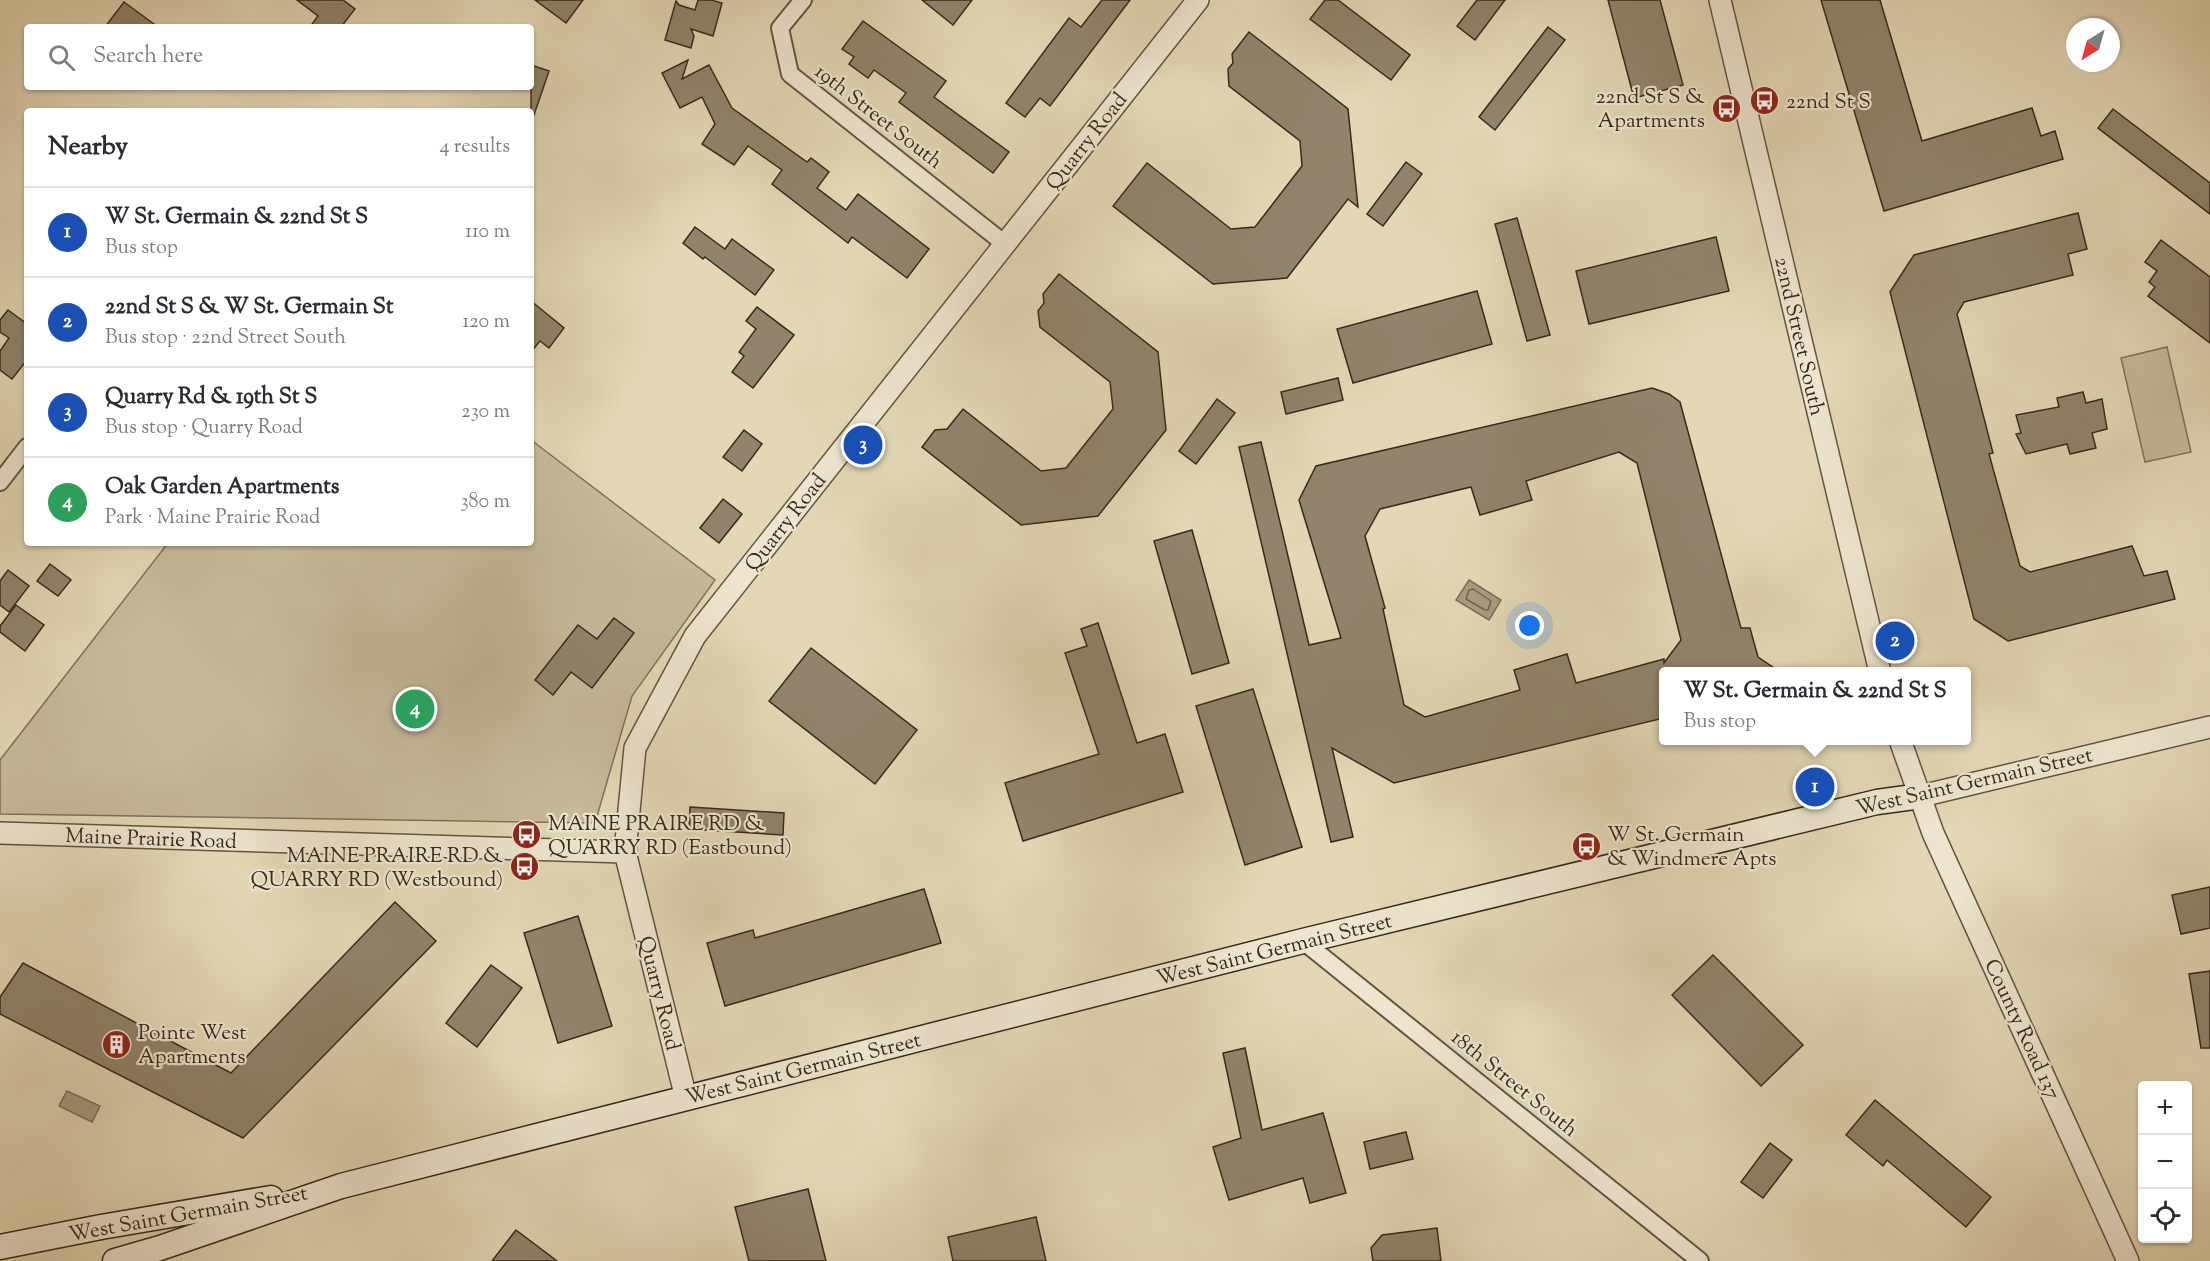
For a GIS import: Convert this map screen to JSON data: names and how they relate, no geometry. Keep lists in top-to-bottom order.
{
  "streets": {
    "main road": ["West Saint Germain Street"],
    "street": [
      "19th Street South",
      "Quarry Road",
      "22nd Street South",
      "Maine Prairie Road",
      "County Road 137",
      "18th Street South"
    ]
  },
  "crossings": [
    ["19th Street South", "Quarry Road"],
    ["Quarry Road", "West Saint Germain Street"],
    ["Quarry Road", "Maine Prairie Road"],
    ["West Saint Germain Street", "County Road 137"],
    ["West Saint Germain Street", "18th Street South"]
  ],
  "places": {
    "bus stop": [
      "22nd St S",
      "22nd St S & Apartments",
      "MAINE PRAIRE RD & QUARRY RD (Eastbound)",
      "W St. Germain & Windmere Apts",
      "MAINE PRAIRE RD & QUARRY RD (Westbound)"
    ],
    "building": ["Pointe West Apartments"]
  },
  "north": "bottom left",
  "page": {
    "search": "Search here",
    "heading": ["Nearby", "4 results"],
    "list": [
      {
        "mark": "1",
        "name": "W St. Germain & 22nd St S",
        "note": "Bus stop",
        "value": "110 m"
      },
      {
        "mark": "2",
        "name": "22nd St S & W St. Germain St",
        "note": "Bus stop · 22nd Street South",
        "value": "120 m"
      },
      {
        "mark": "3",
        "name": "Quarry Rd & 19th St S",
        "note": "Bus stop · Quarry Road",
        "value": "230 m"
      },
      {
        "mark": "4",
        "name": "Oak Garden Apartments",
        "note": "Park · Maine Prairie Road",
        "value": "380 m"
      }
    ],
    "pins": [
      "3",
      "2",
      "4",
      "1"
    ],
    "popup": ["W St. Germain & 22nd St S", "Bus stop"],
    "map_buttons": ["+", "−"]
  }
}
